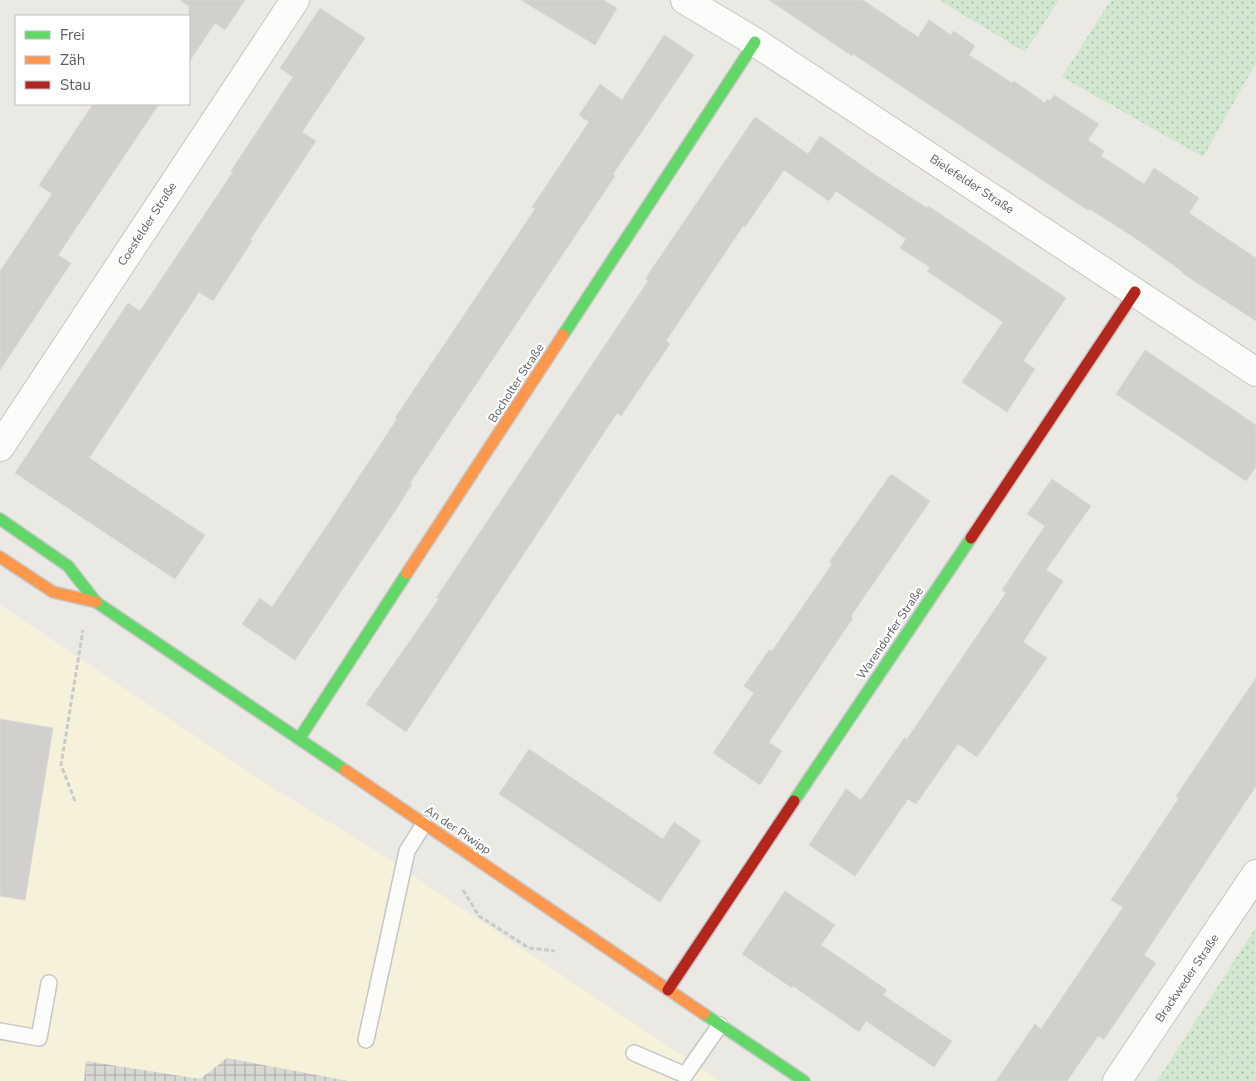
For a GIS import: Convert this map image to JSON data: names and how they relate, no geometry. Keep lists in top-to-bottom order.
{
  "streets": {
    "street": [
      "Bielefelder Straße",
      "Coesfelder Straße",
      "Bocholter Straße",
      "Warendorfer Straße",
      "An der Piwipp",
      "Brackweder Straße"
    ]
  },
  "crossings": [
    ["Bielefelder Straße", "Bocholter Straße"],
    ["Bielefelder Straße", "Warendorfer Straße"],
    ["Bocholter Straße", "An der Piwipp"],
    ["Warendorfer Straße", "An der Piwipp"]
  ],
  "legend": ["Frei", "Zäh", "Stau"]
}
